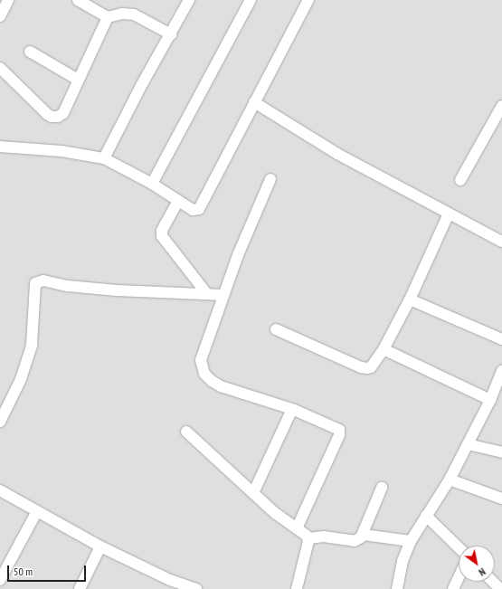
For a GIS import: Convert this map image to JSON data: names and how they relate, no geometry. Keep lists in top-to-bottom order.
{
  "scale_bar": "50 m",
  "north": "bottom right"
}
